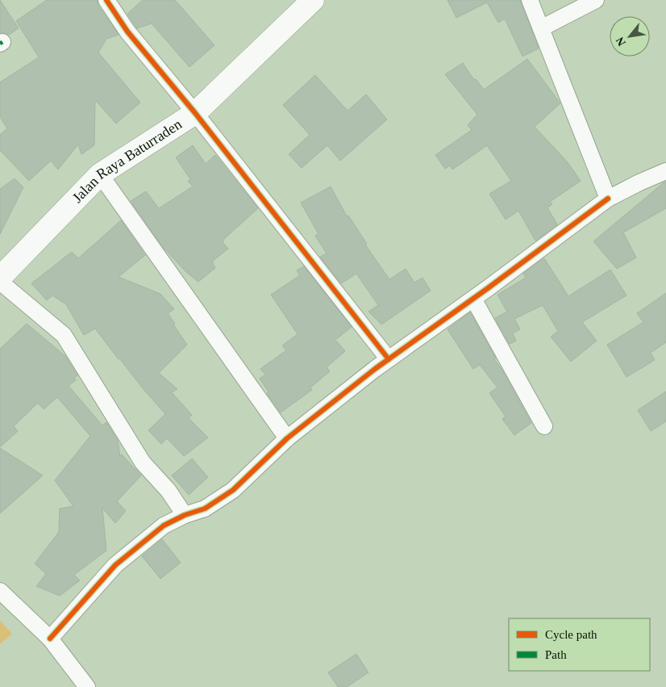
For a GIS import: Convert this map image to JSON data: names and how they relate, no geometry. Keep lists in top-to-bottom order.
{
  "streets": {
    "main road": ["Jalan Raya Baturraden"]
  },
  "legend": ["Cycle path", "Path"],
  "north": "bottom left"
}
